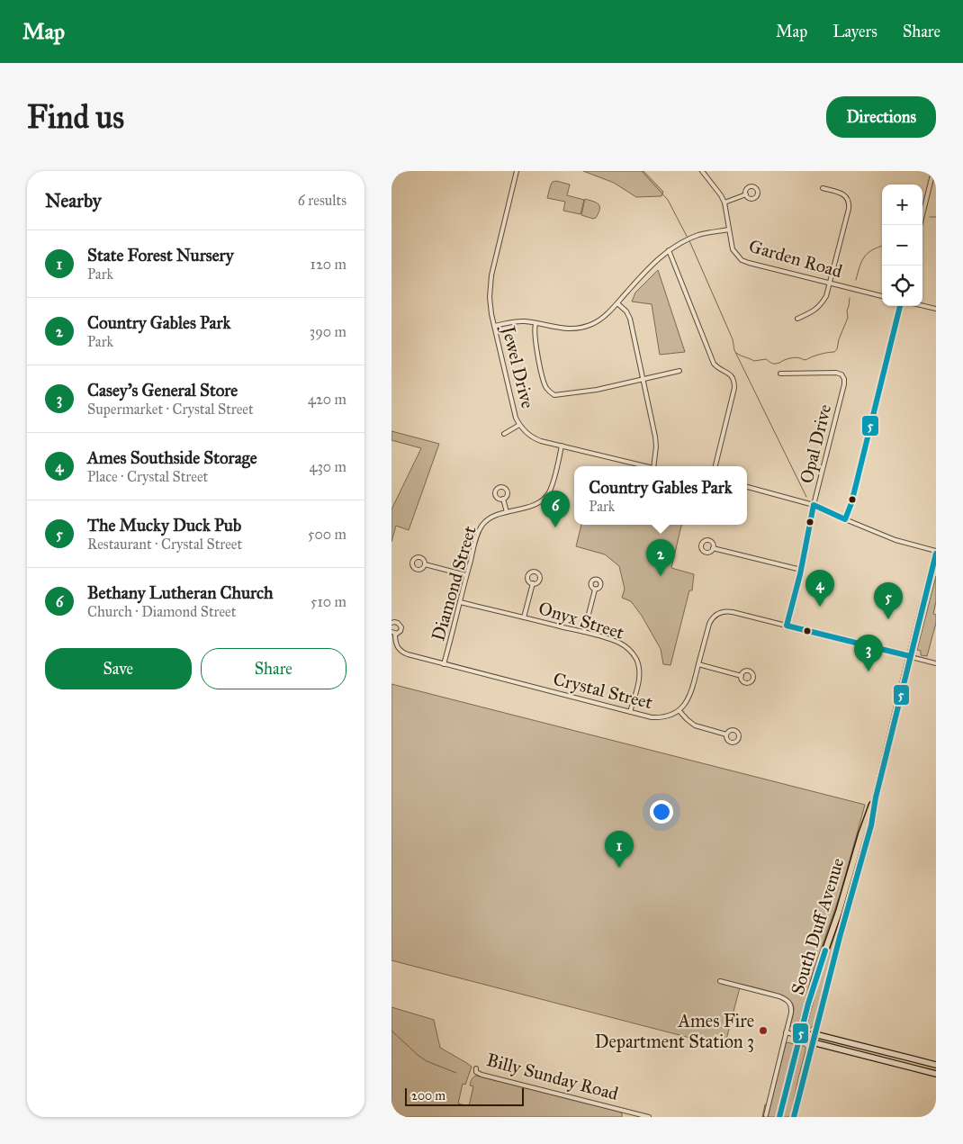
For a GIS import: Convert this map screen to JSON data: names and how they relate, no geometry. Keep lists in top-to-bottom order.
{
  "streets": {
    "main road": ["South Duff Avenue"],
    "street": [
      "Garden Road",
      "Jewel Drive",
      "Opal Drive",
      "Diamond Street",
      "Onyx Street",
      "Crystal Street",
      "Billy Sunday Road"
    ]
  },
  "crossings": [
    ["Jewel Drive", "Diamond Street"],
    ["Diamond Street", "Onyx Street"],
    ["Diamond Street", "Crystal Street"],
    ["Onyx Street", "Crystal Street"]
  ],
  "places": ["Ames Fire Department Station 3"],
  "lines": ["transit line 5"],
  "scale_bar": "200 m",
  "page": {
    "header": "Map",
    "nav": ["Map", "Layers", "Share"],
    "buttons": [
      "Directions",
      ["Save", "Share"]
    ],
    "title": "Find us",
    "heading": ["Nearby", "6 results"],
    "map_buttons": ["+", "−"],
    "list": [
      {
        "mark": "1",
        "name": "State Forest Nursery",
        "note": "Park",
        "value": "120 m"
      },
      {
        "mark": "2",
        "name": "Country Gables Park",
        "note": "Park",
        "value": "390 m"
      },
      {
        "mark": "3",
        "name": "Casey's General Store",
        "note": "Supermarket · Crystal Street",
        "value": "420 m"
      },
      {
        "mark": "4",
        "name": "Ames Southside Storage",
        "note": "Place · Crystal Street",
        "value": "430 m"
      },
      {
        "mark": "5",
        "name": "The Mucky Duck Pub",
        "note": "Restaurant · Crystal Street",
        "value": "500 m"
      },
      {
        "mark": "6",
        "name": "Bethany Lutheran Church",
        "note": "Church · Diamond Street",
        "value": "510 m"
      }
    ],
    "popup": ["Country Gables Park", "Park"],
    "pins": [
      "6",
      "2",
      "4",
      "5",
      "3",
      "1"
    ],
    "scale": "200 m"
  }
}
